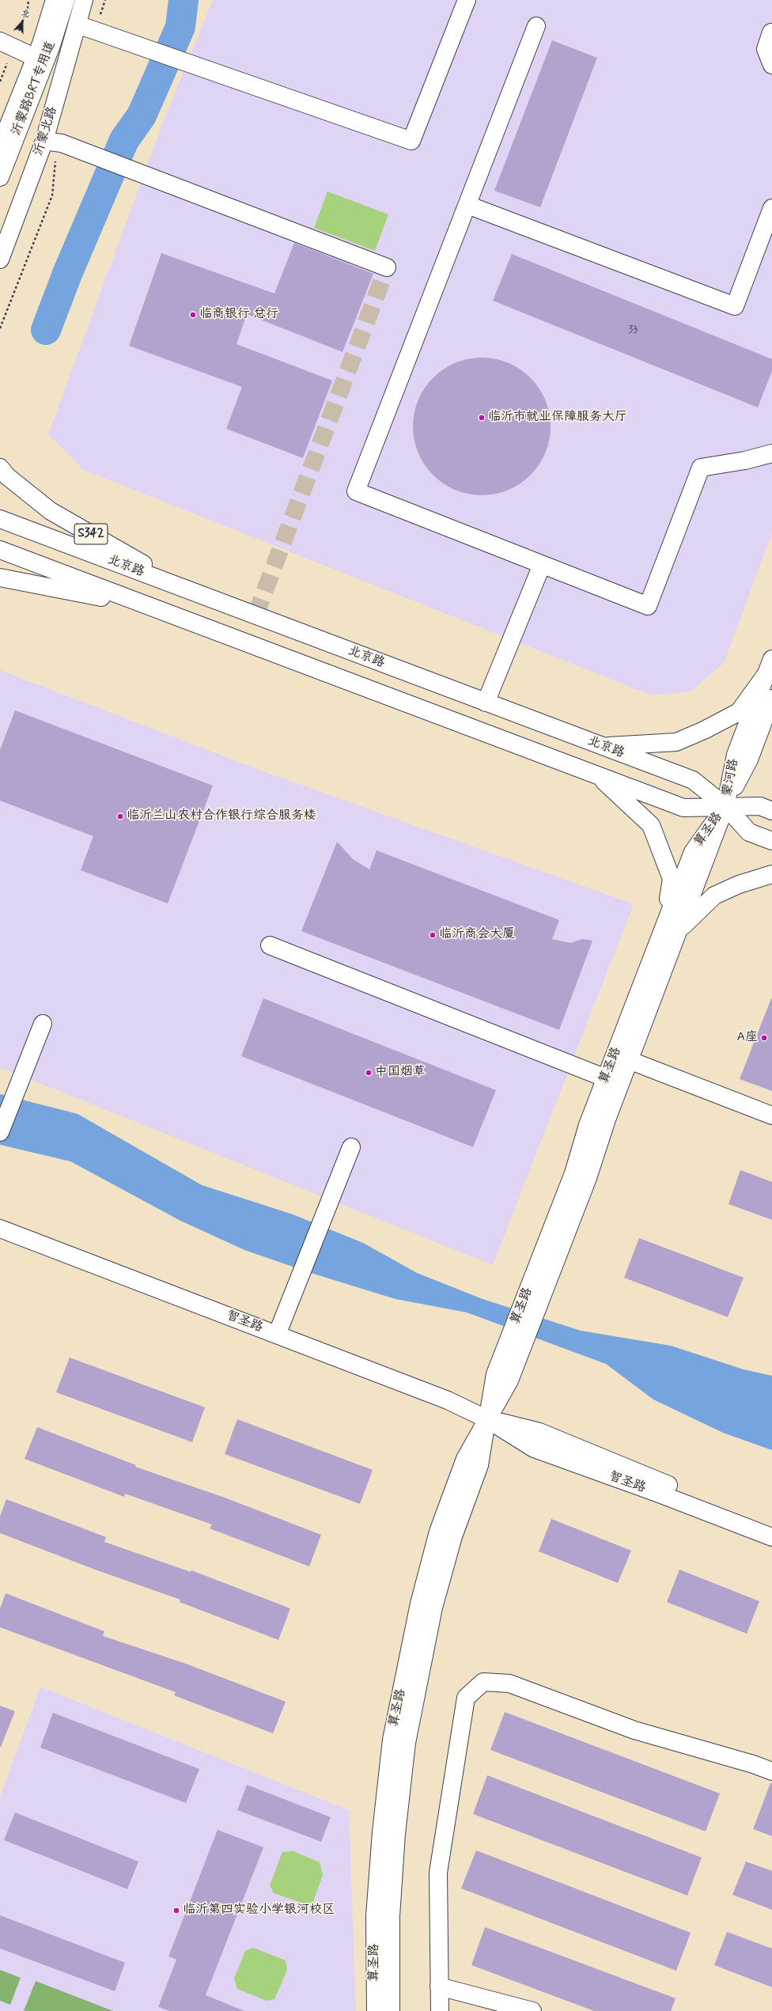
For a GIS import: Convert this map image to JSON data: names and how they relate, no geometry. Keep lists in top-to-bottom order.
{
  "streets": {
    "main road": [
      "沂蒙路BRT专用道",
      "沂蒙北路",
      "S342",
      "北京路",
      "蒙河路",
      "算圣路",
      "智圣路"
    ]
  },
  "crossings": [
    ["S342", "北京路"],
    ["北京路", "蒙河路"],
    ["北京路", "算圣路"],
    ["蒙河路", "算圣路"],
    ["算圣路", "智圣路"]
  ],
  "places": [
    "临商银行 总行",
    "临沂市就业保障服务大厅",
    "临沂兰山农村合作银行综合服务楼",
    "临沂商会大厦",
    "A座",
    "中国烟草",
    "临沂第四实验小学银河校区"
  ],
  "house_numbers": ["33"],
  "north": "top"
}
